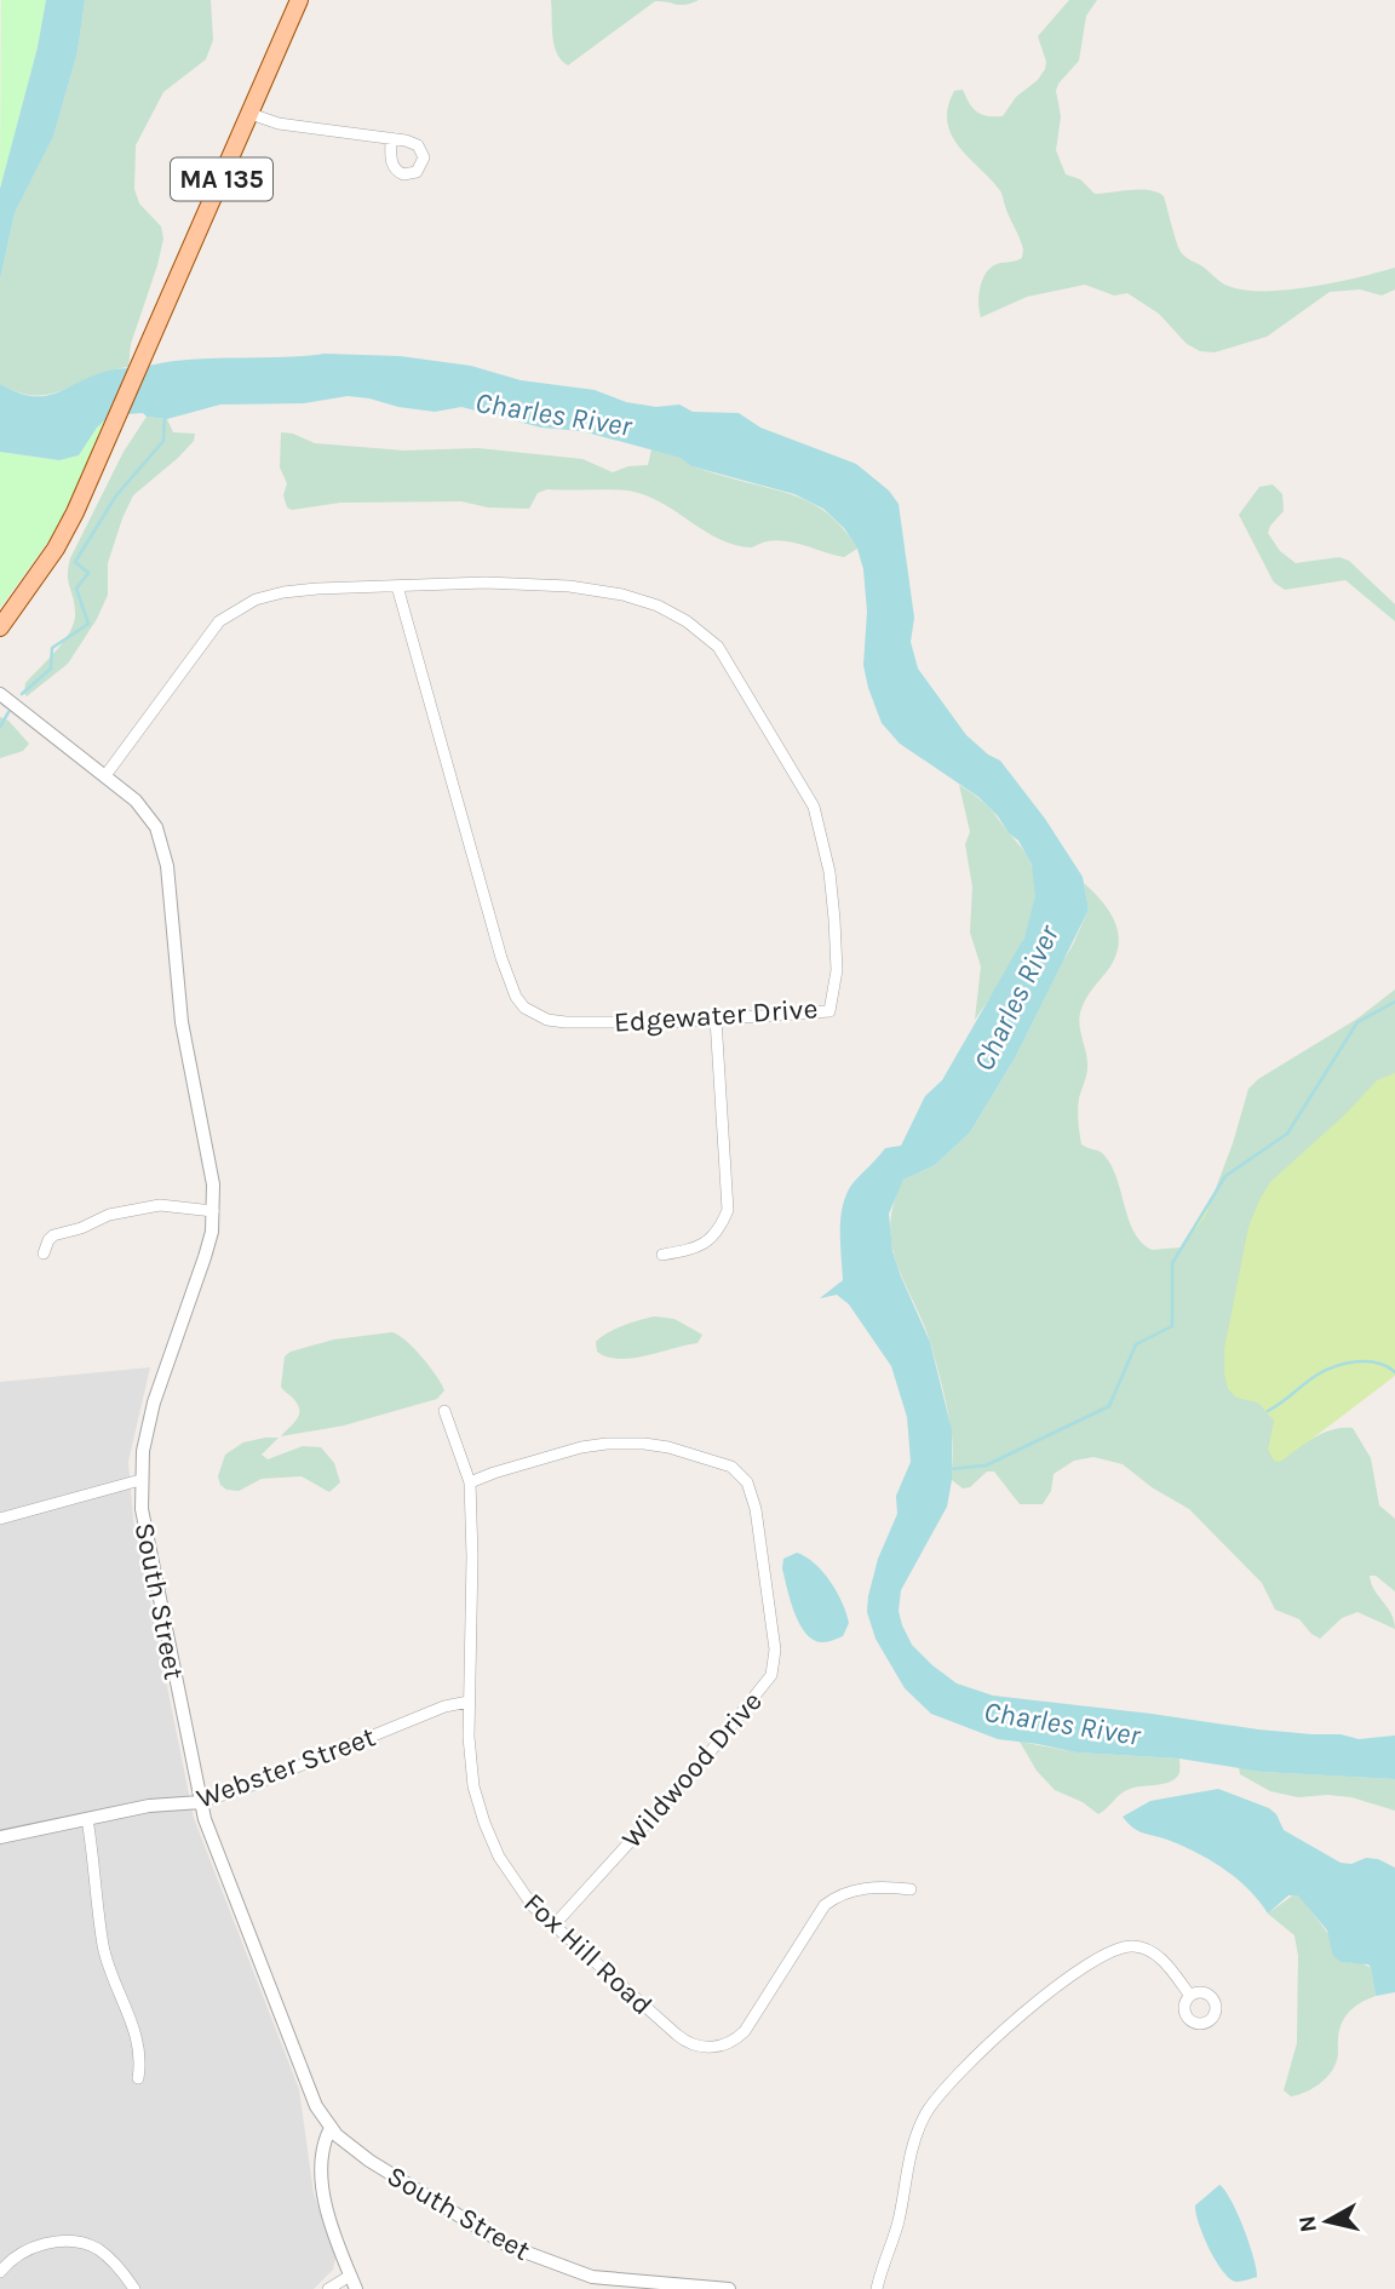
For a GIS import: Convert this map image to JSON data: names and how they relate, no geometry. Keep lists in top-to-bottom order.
{
  "streets": {
    "main road": ["MA 135"],
    "street": [
      "Edgewater Drive",
      "South Street",
      "Webster Street",
      "Wildwood Drive",
      "Fox Hill Road"
    ]
  },
  "crossings": [
    ["Edgewater Drive", "South Street"],
    ["South Street", "Webster Street"],
    ["Webster Street", "Fox Hill Road"],
    ["Wildwood Drive", "Fox Hill Road"]
  ],
  "water": ["Charles River"],
  "north": "left"
}
